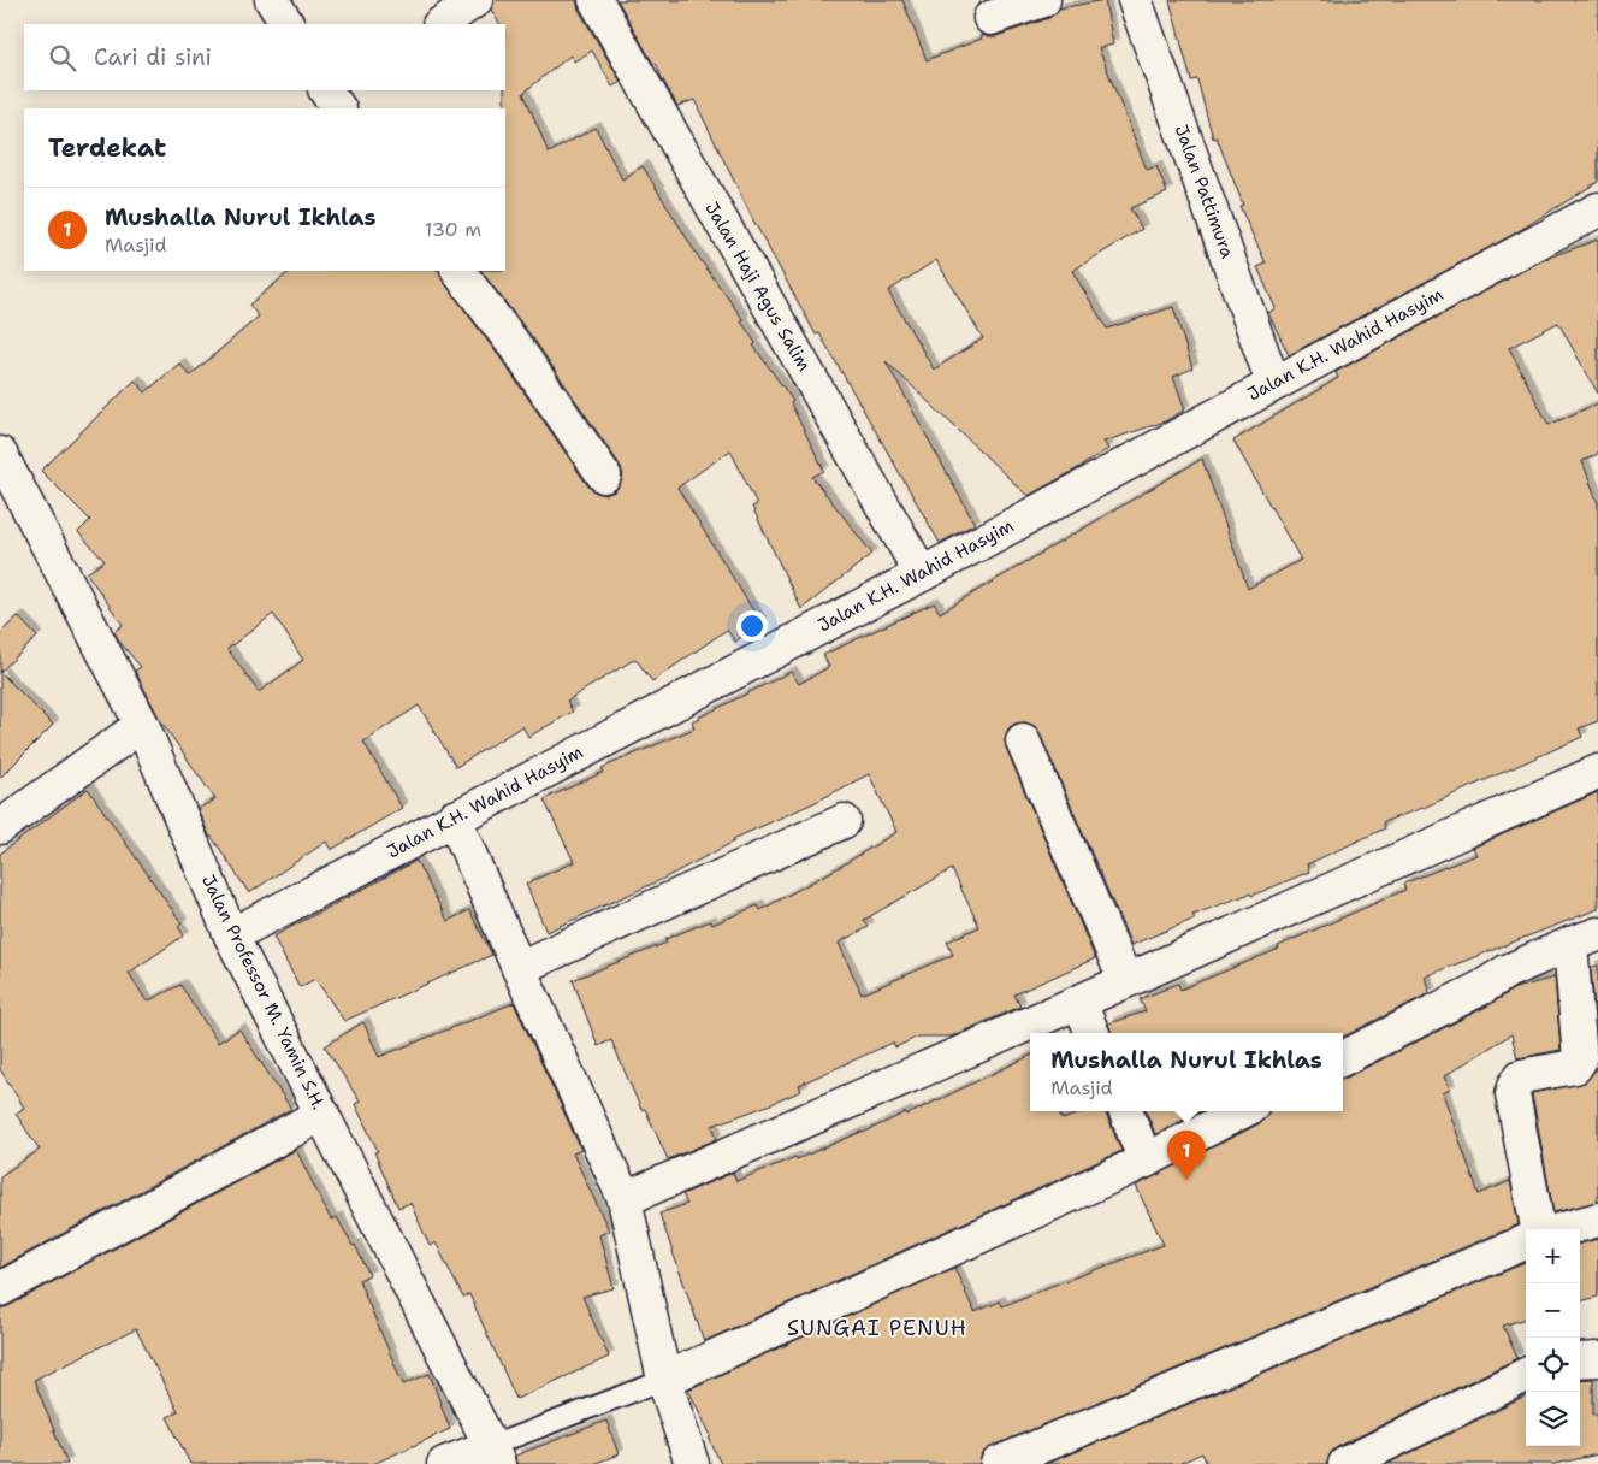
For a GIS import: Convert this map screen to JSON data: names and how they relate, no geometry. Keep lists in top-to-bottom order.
{
  "streets": {
    "street": [
      "Jalan Pattimura",
      "Jalan Haji Agus Salim",
      "Jalan K.H. Wahid Hasyim",
      "Jalan Professor M. Yamin S.H."
    ]
  },
  "crossings": [
    ["Jalan Pattimura", "Jalan K.H. Wahid Hasyim"],
    ["Jalan Haji Agus Salim", "Jalan K.H. Wahid Hasyim"],
    ["Jalan K.H. Wahid Hasyim", "Jalan Professor M. Yamin S.H."]
  ],
  "districts": ["SUNGAI PENUH"],
  "page": {
    "search": "Cari di sini",
    "heading": "Terdekat",
    "list": [
      {
        "mark": "1",
        "name": "Mushalla Nurul Ikhlas",
        "note": "Masjid",
        "value": "130 m"
      }
    ],
    "popup": ["Mushalla Nurul Ikhlas", "Masjid"],
    "pins": "1",
    "map_buttons": ["+", "−"]
  }
}
